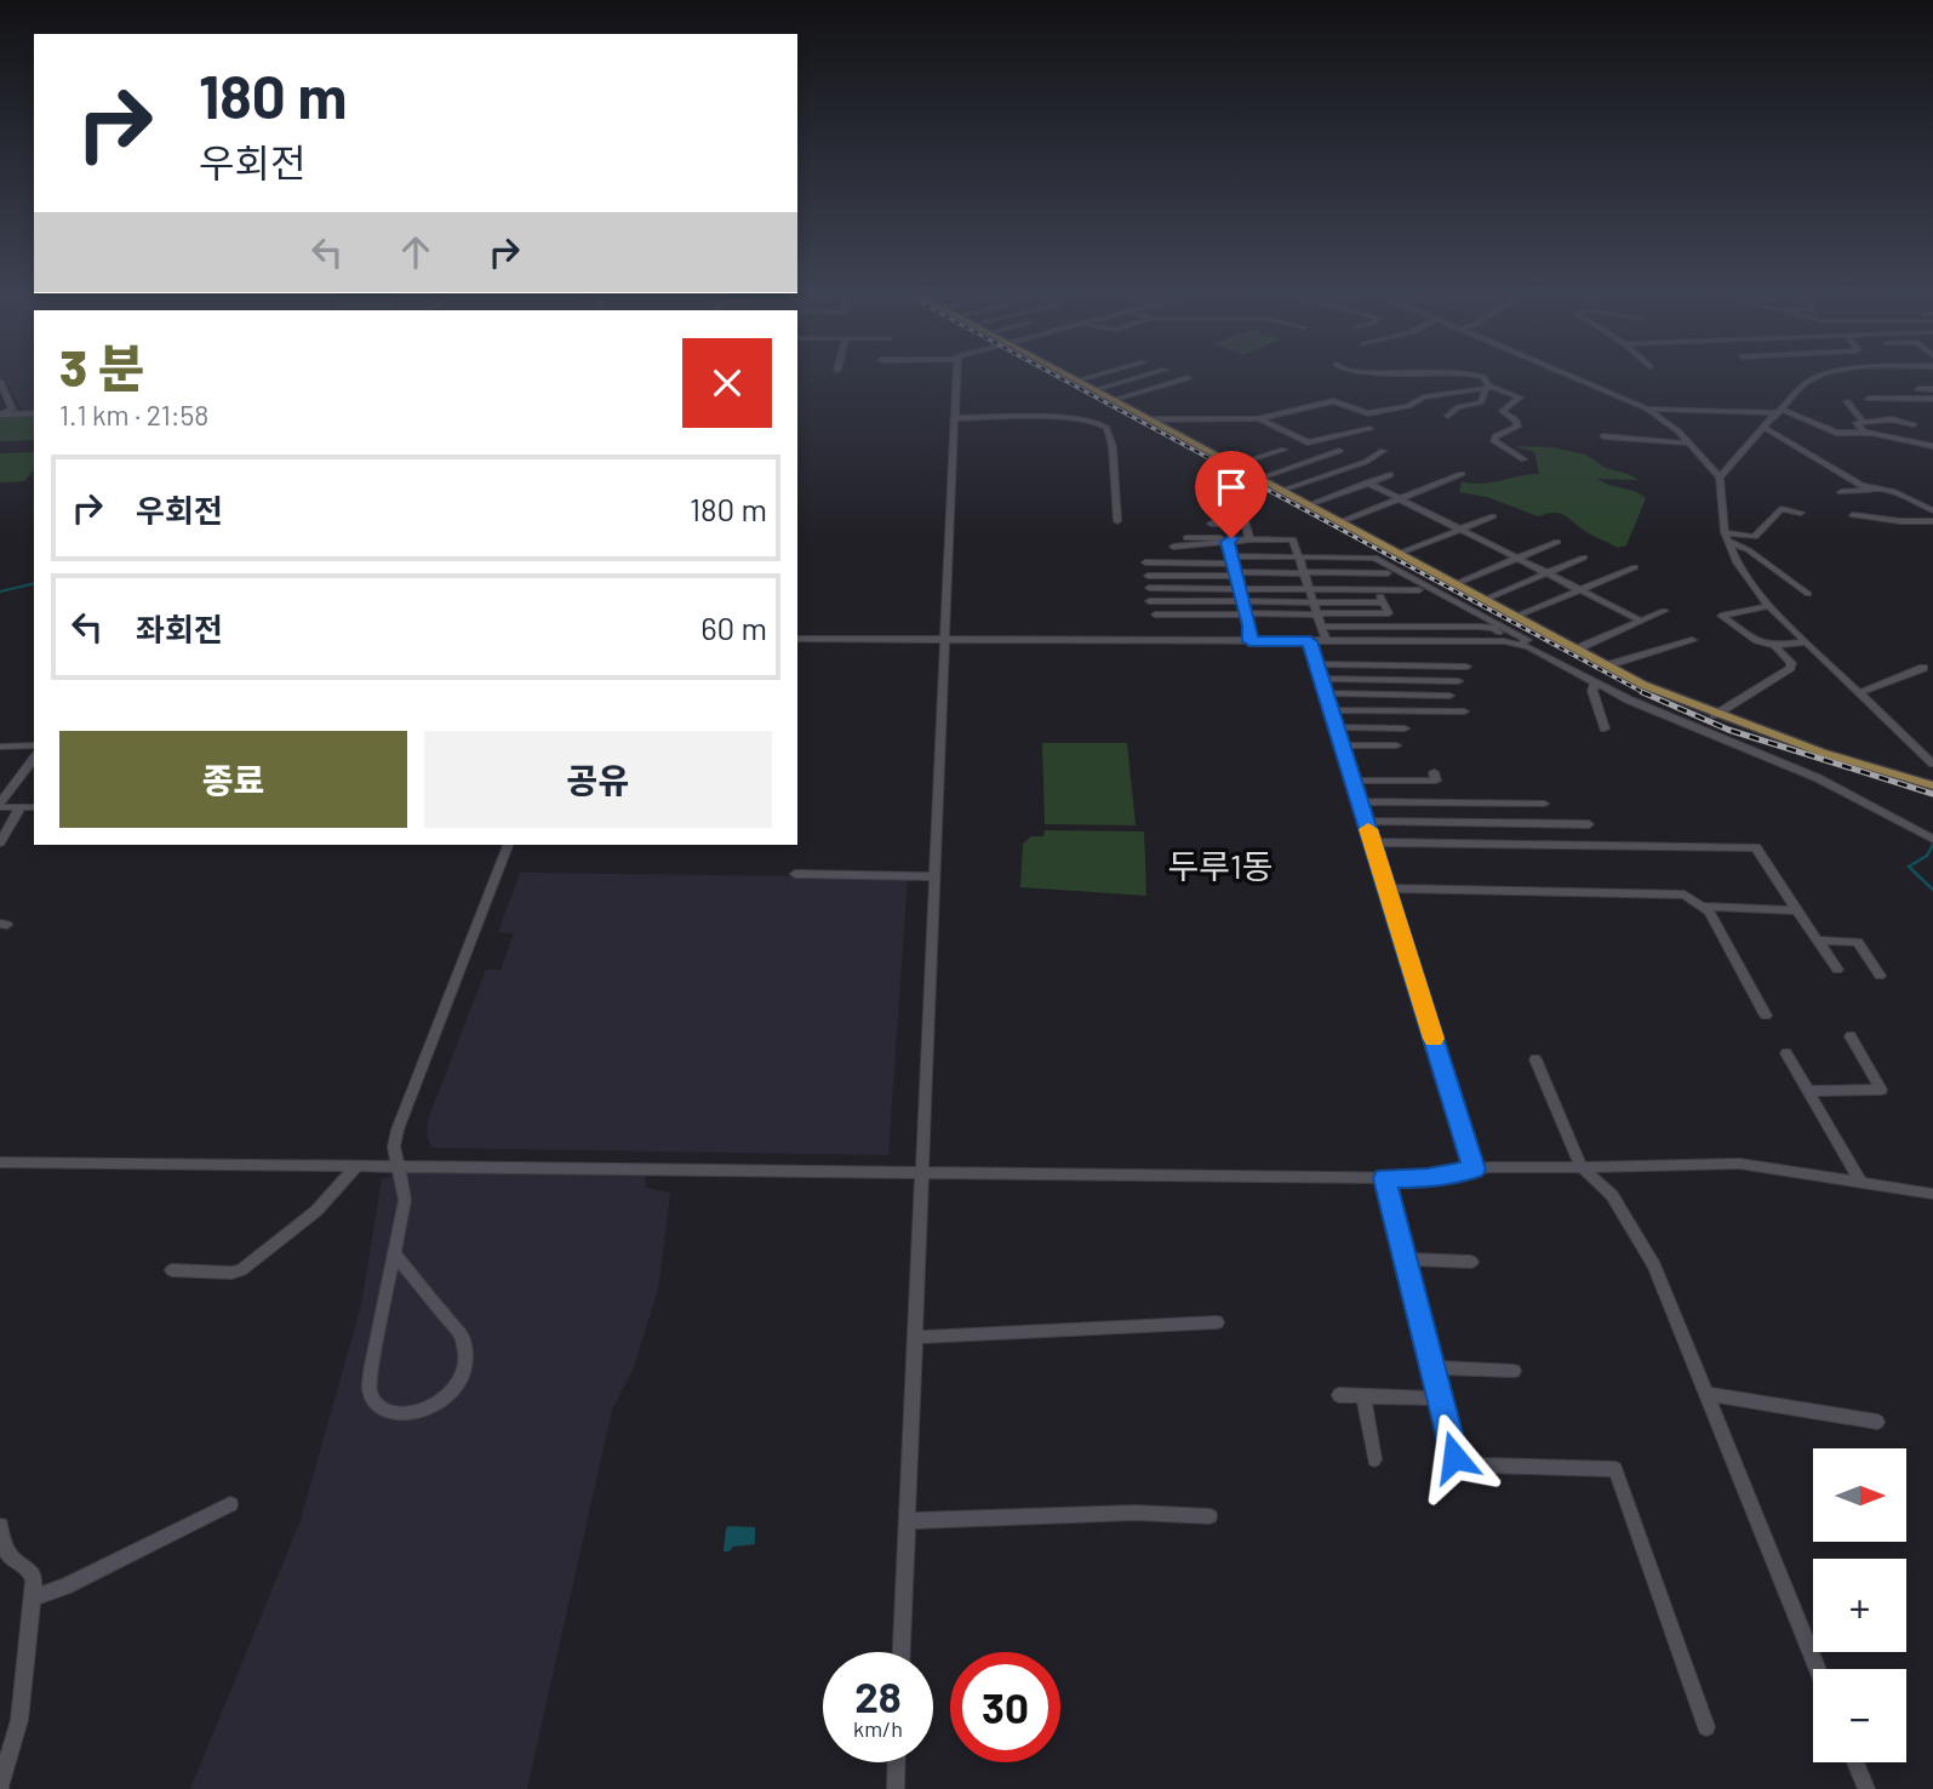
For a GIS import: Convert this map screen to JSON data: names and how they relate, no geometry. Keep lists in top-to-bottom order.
{
  "districts": ["두루1동"],
  "north": "right",
  "page": {
    "turn": ["180 m", "우회전"],
    "heading": ["3 분", "1.1 km · 21:58"],
    "list": [
      {
        "name": "우회전",
        "value": "180 m"
      },
      {
        "name": "좌회전",
        "value": "60 m"
      }
    ],
    "buttons": ["종료", "공유"],
    "map_buttons": ["+", "−"],
    "speed": "28 km/h",
    "limit": "30"
  }
}
